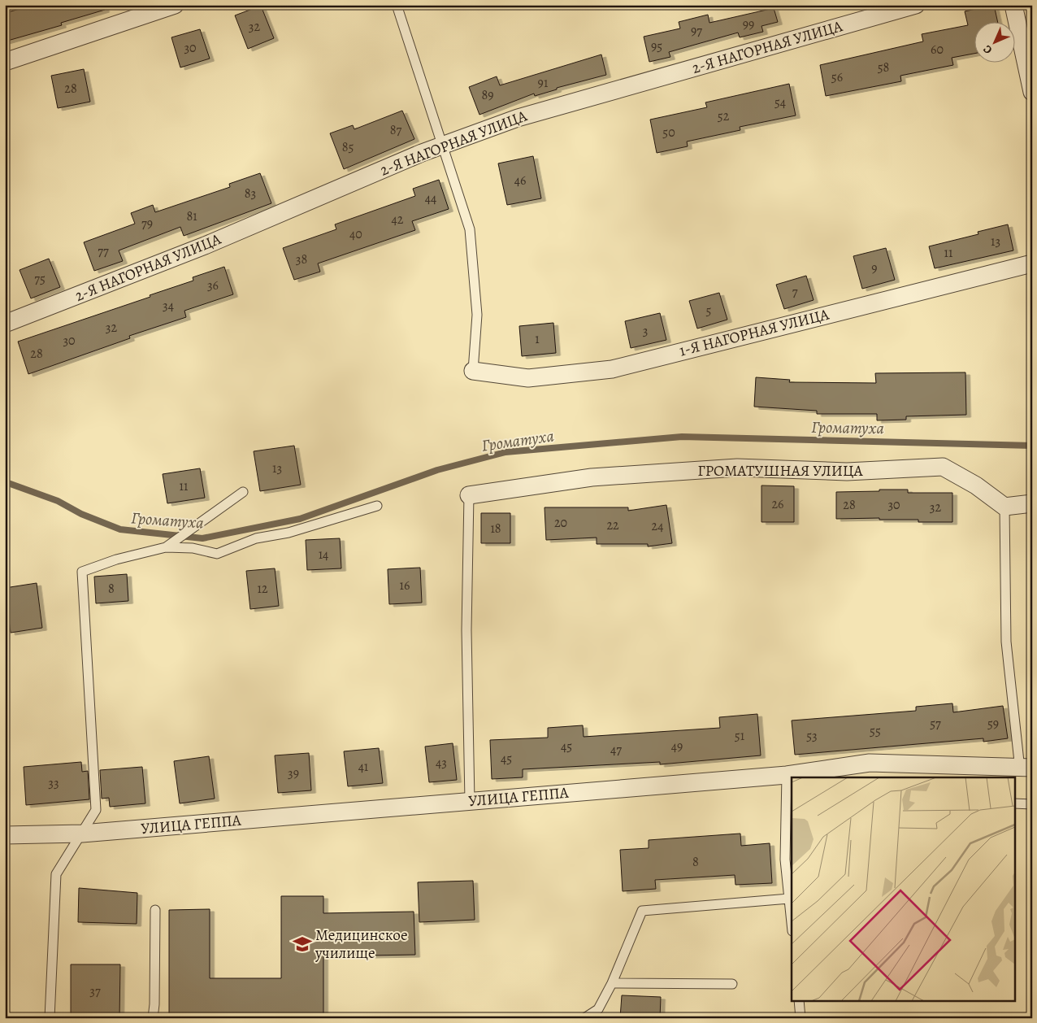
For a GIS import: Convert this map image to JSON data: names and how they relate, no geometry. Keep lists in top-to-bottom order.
{
  "streets": {
    "street": [
      "2-Я НАГОРНАЯ УЛИЦА",
      "1-Я НАГОРНАЯ УЛИЦА",
      "ГРОМАТУШНАЯ УЛИЦА",
      "УЛИЦА ГЕППА"
    ]
  },
  "water": ["Громатуха"],
  "places": {
    "school or university": ["Медицинское училище"]
  },
  "house_numbers": [
    "99",
    "32",
    "97",
    "95",
    "30",
    "60",
    "58",
    "56",
    "91",
    "28",
    "89",
    "54",
    "52",
    "87",
    "50",
    "85",
    "46",
    "83",
    "44",
    "81",
    "42",
    "79",
    "40",
    "13",
    "77",
    "11",
    "38",
    "9",
    "75",
    "36",
    "7",
    "34",
    "5",
    "32",
    "3",
    "1",
    "30",
    "28",
    "13",
    "11",
    "26",
    "28",
    "30",
    "32",
    "20",
    "22",
    "24",
    "18",
    "14",
    "16",
    "8",
    "12",
    "57",
    "59",
    "55",
    "51",
    "53",
    "45",
    "49",
    "47",
    "45",
    "43",
    "41",
    "39",
    "33",
    "8",
    "37"
  ],
  "north": "bottom left"
}
